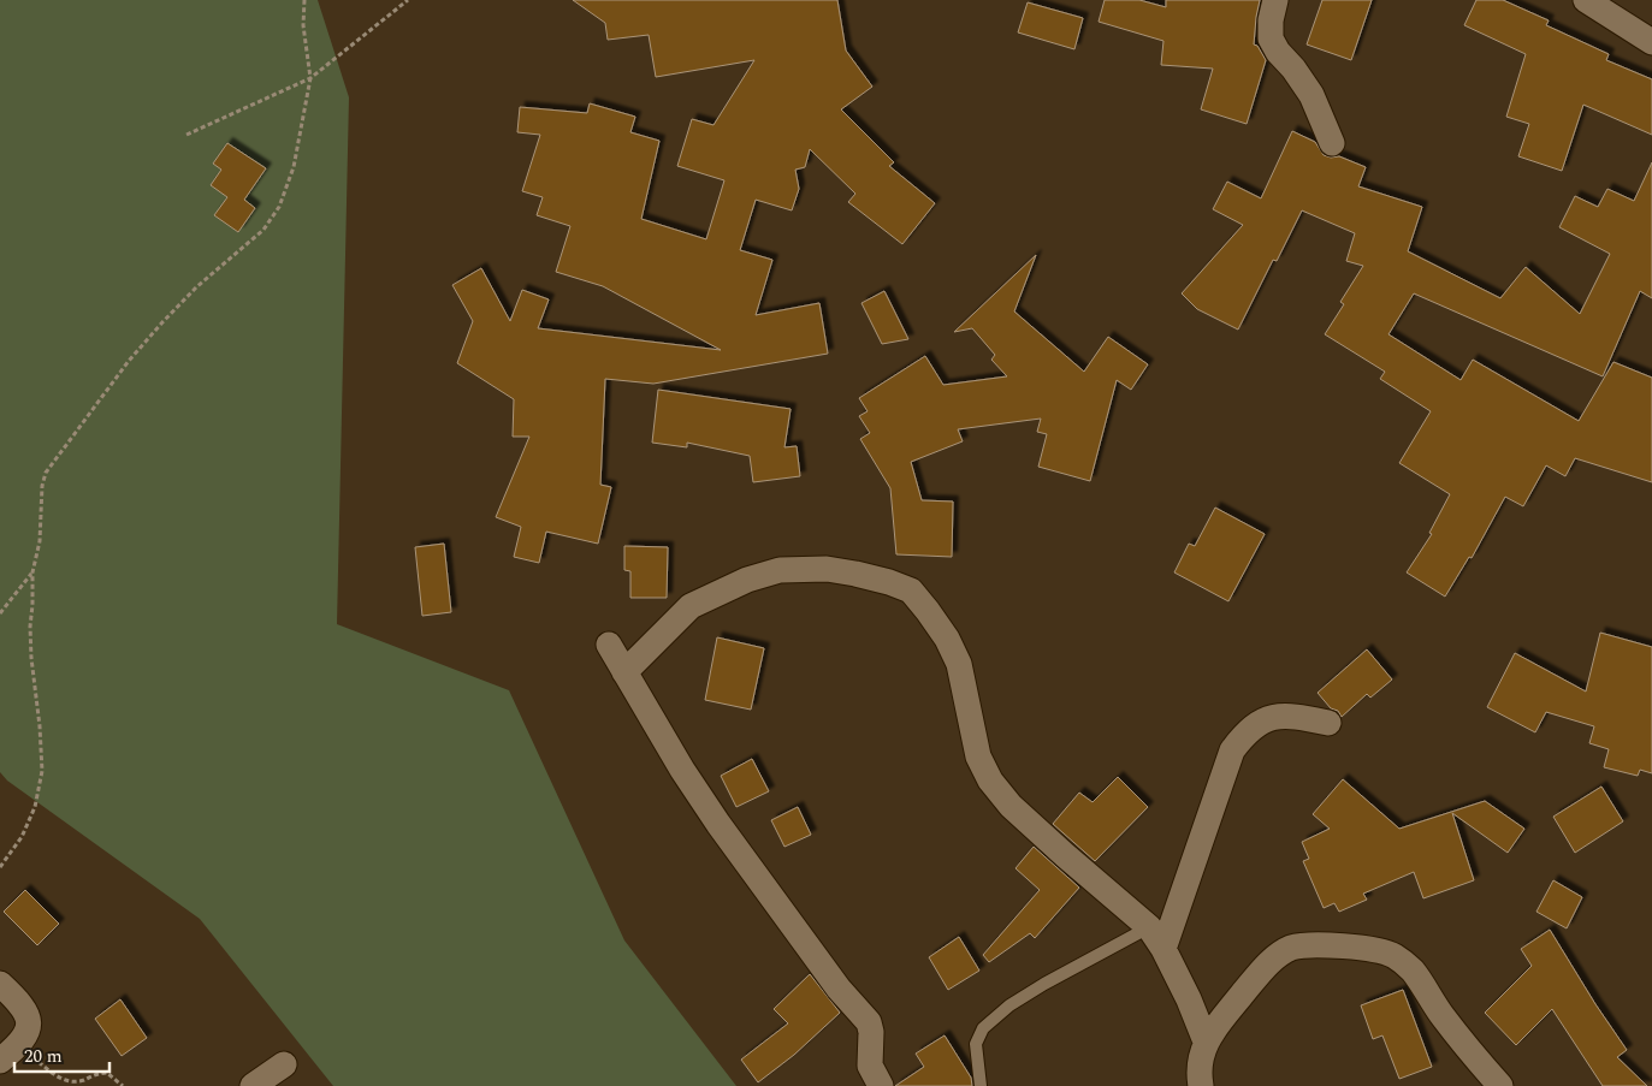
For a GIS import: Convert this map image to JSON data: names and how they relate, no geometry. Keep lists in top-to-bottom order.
{
  "scale_bar": "20 m"
}
